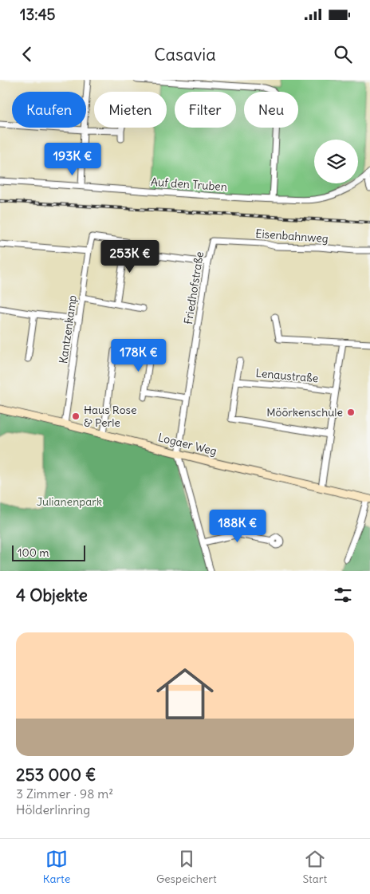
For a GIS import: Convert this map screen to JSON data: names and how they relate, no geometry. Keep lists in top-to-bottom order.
{
  "streets": {
    "street": [
      "Auf den Truben",
      "Eisenbahnweg",
      "Friedhofstraße",
      "Kantzenkamp",
      "Lenaustraße",
      "Logaer Weg"
    ]
  },
  "crossings": [
    ["Eisenbahnweg", "Friedhofstraße"],
    ["Friedhofstraße", "Logaer Weg"],
    ["Kantzenkamp", "Logaer Weg"]
  ],
  "parks": ["Julianenpark"],
  "places": ["Möörkenschule", "Haus Rose & Perle"],
  "scale_bar": "100 m",
  "page": {
    "status": "13:45",
    "header": "Casavia",
    "chip": [
      "Kaufen",
      "Mieten",
      "Filter",
      "Neu"
    ],
    "price": [
      "193K €",
      "253K €",
      "178K €",
      "188K €"
    ],
    "scale": "100 m",
    "heading": "4 Objekte",
    "list": [
      {
        "name": "253 000 €",
        "note": "3 Zimmer · 98 m² · Hölderlinring"
      }
    ],
    "tabs": ["Karte", "Gespeichert", "Start"]
  }
}
